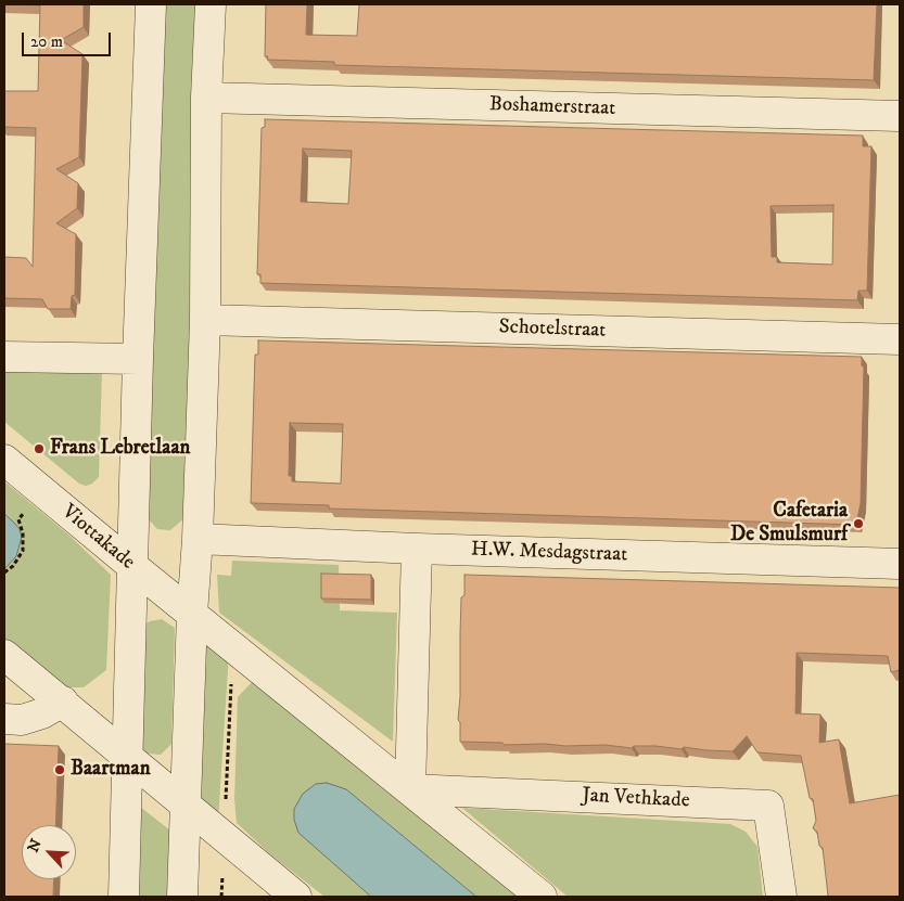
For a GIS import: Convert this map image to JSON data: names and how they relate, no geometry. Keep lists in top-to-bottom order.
{
  "streets": {
    "street": [
      "Boshamerstraat",
      "Schotelstraat",
      "Viottakade",
      "H.W. Mesdagstraat",
      "Jan Vethkade"
    ]
  },
  "places": ["Frans Lebretlaan", "Cafetaria De Smulsmurf", "Baartman"],
  "scale_bar": "20 m",
  "north": "top left"
}
